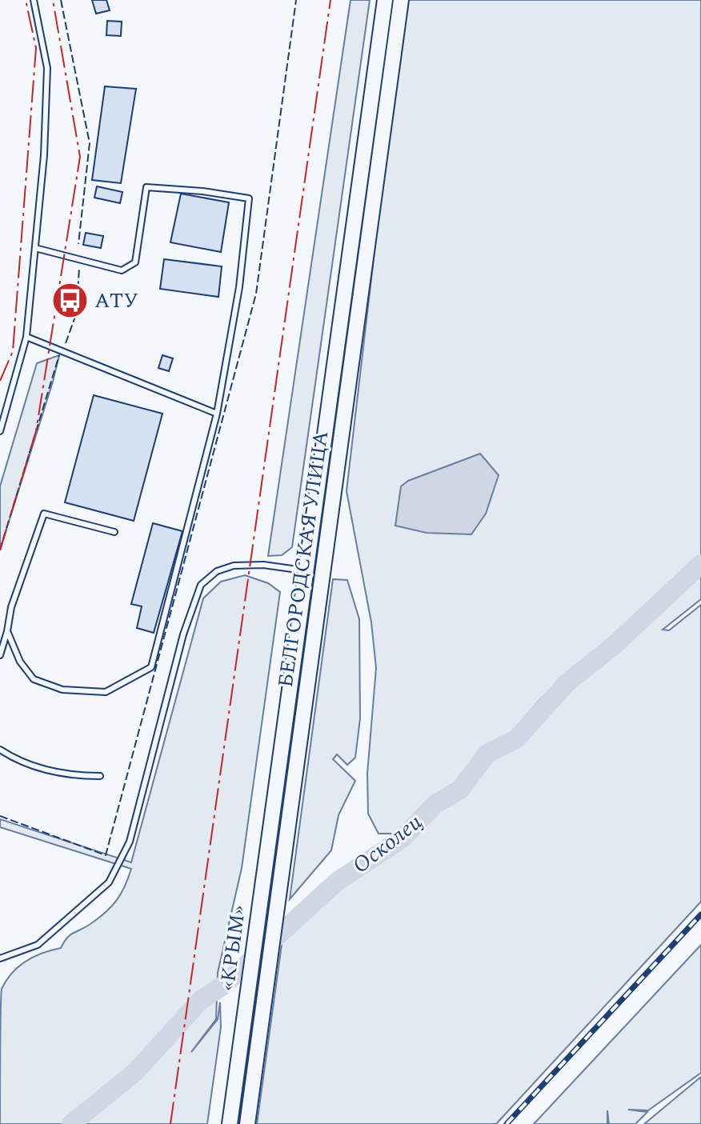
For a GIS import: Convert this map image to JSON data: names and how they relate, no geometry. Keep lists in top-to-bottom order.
{
  "streets": {
    "main road": ["БЕЛГОРОДСКАЯ УЛИЦА", "«КРЫМ»"]
  },
  "crossings": [
    ["БЕЛГОРОДСКАЯ УЛИЦА", "«КРЫМ»"]
  ],
  "water": ["Осколец"],
  "places": {
    "bus stop": ["АТУ"]
  }
}
